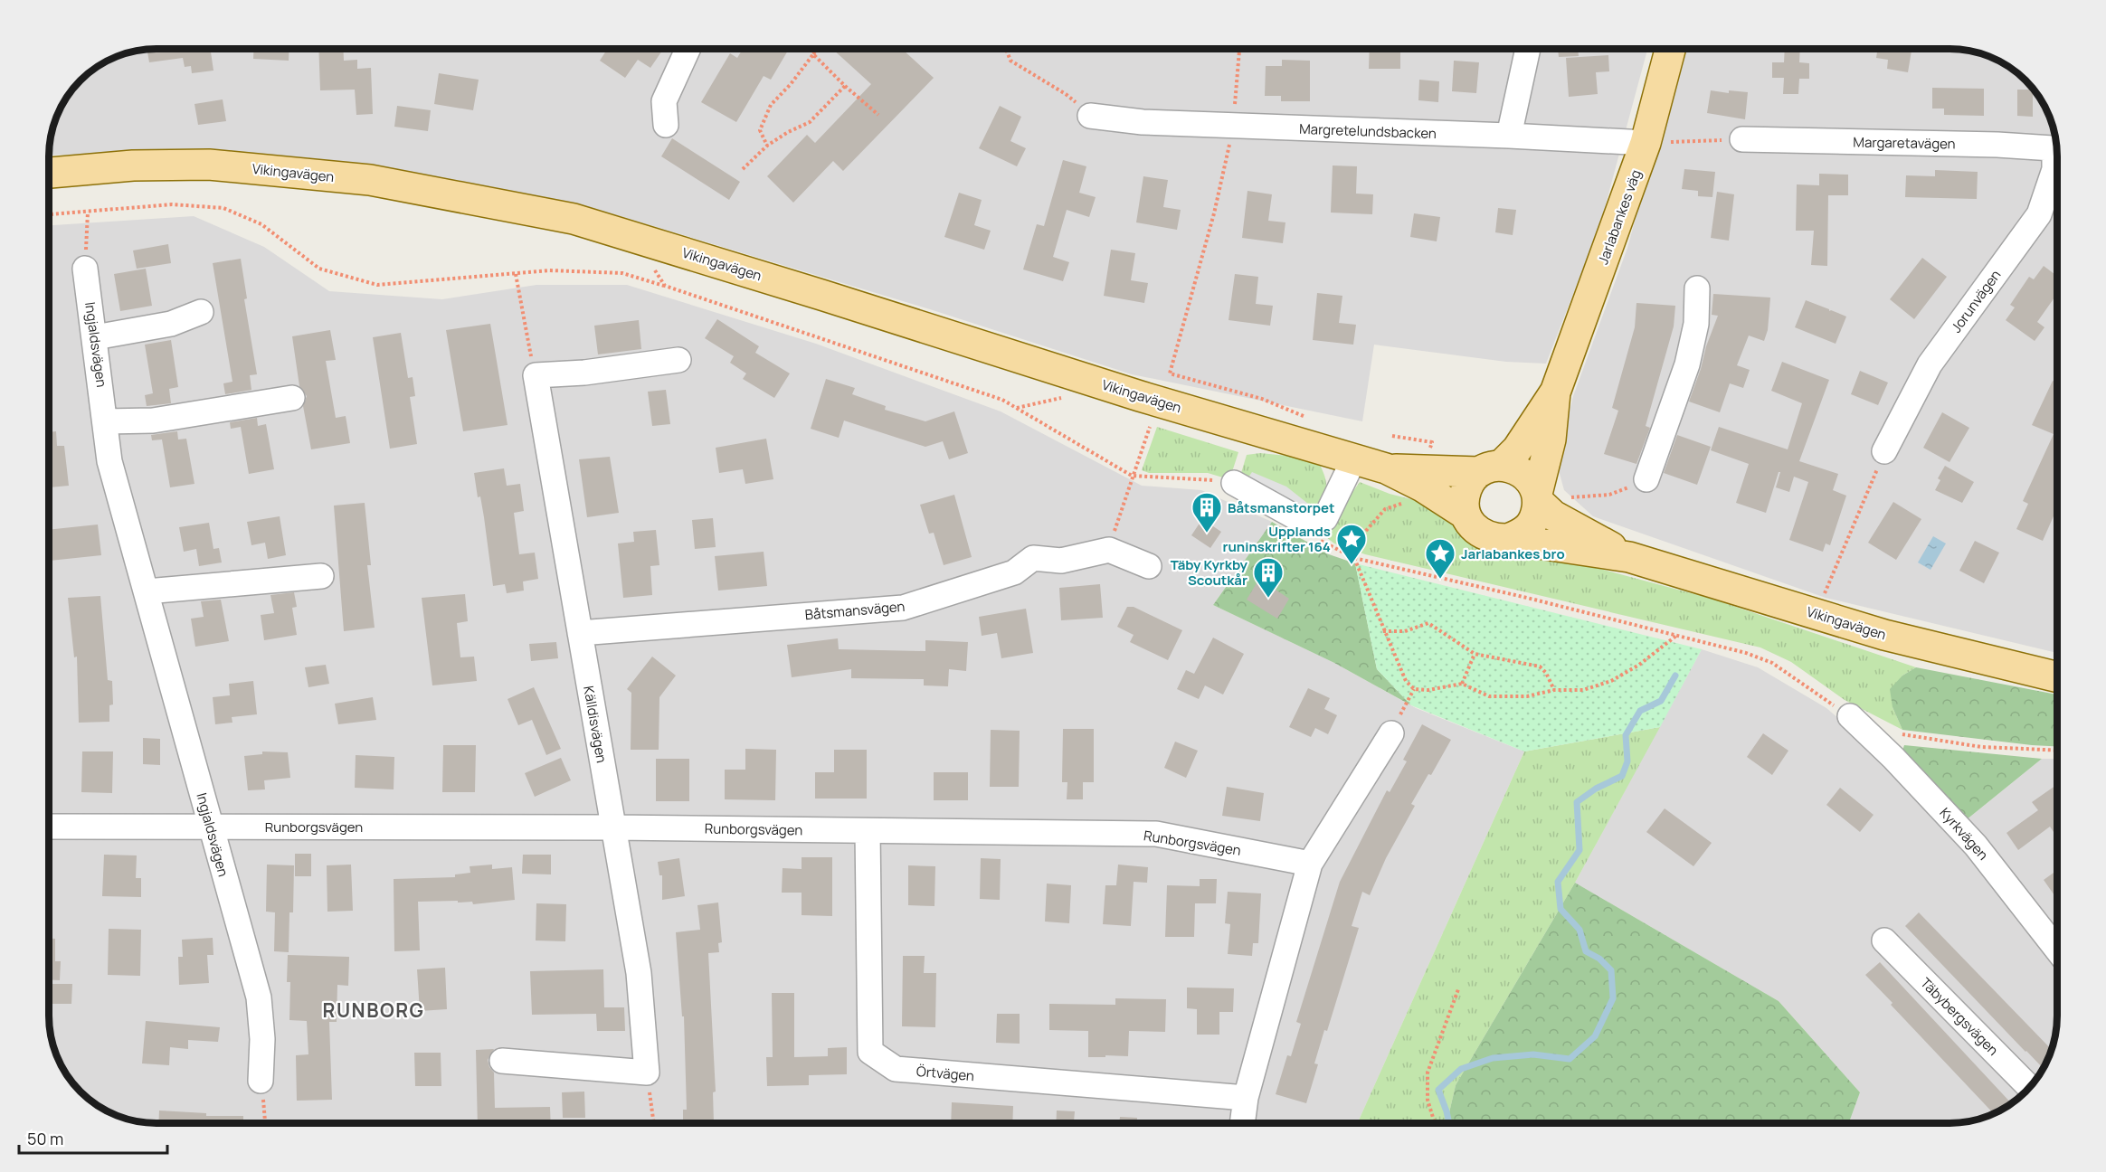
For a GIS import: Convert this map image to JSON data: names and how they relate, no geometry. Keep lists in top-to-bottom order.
{
  "streets": {
    "main road": ["Vikingavägen", "Jarlabankes väg"],
    "street": [
      "Margretelundsbacken",
      "Margaretavägen",
      "Jorunvägen",
      "Ingjaldsvägen",
      "Båtsmansvägen",
      "Källdisvägen",
      "Runborgsvägen",
      "Kyrkvägen",
      "Täbybergsvägen",
      "Örtvägen"
    ]
  },
  "crossings": [
    ["Margretelundsbacken", "Jarlabankes väg"],
    ["Vikingavägen", "Jarlabankes väg"],
    ["Ingjaldsvägen", "Runborgsvägen"],
    ["Båtsmansvägen", "Källdisvägen"],
    ["Källdisvägen", "Runborgsvägen"],
    ["Runborgsvägen", "Örtvägen"]
  ],
  "districts": ["RUNBORG"],
  "places": {
    "building": ["Båtsmanstorpet", "Täby Kyrkby Scoutkår"],
    "place": ["Upplands runinskrifter 164", "Jarlabankes bro"]
  },
  "scale_bar": "50 m"
}
